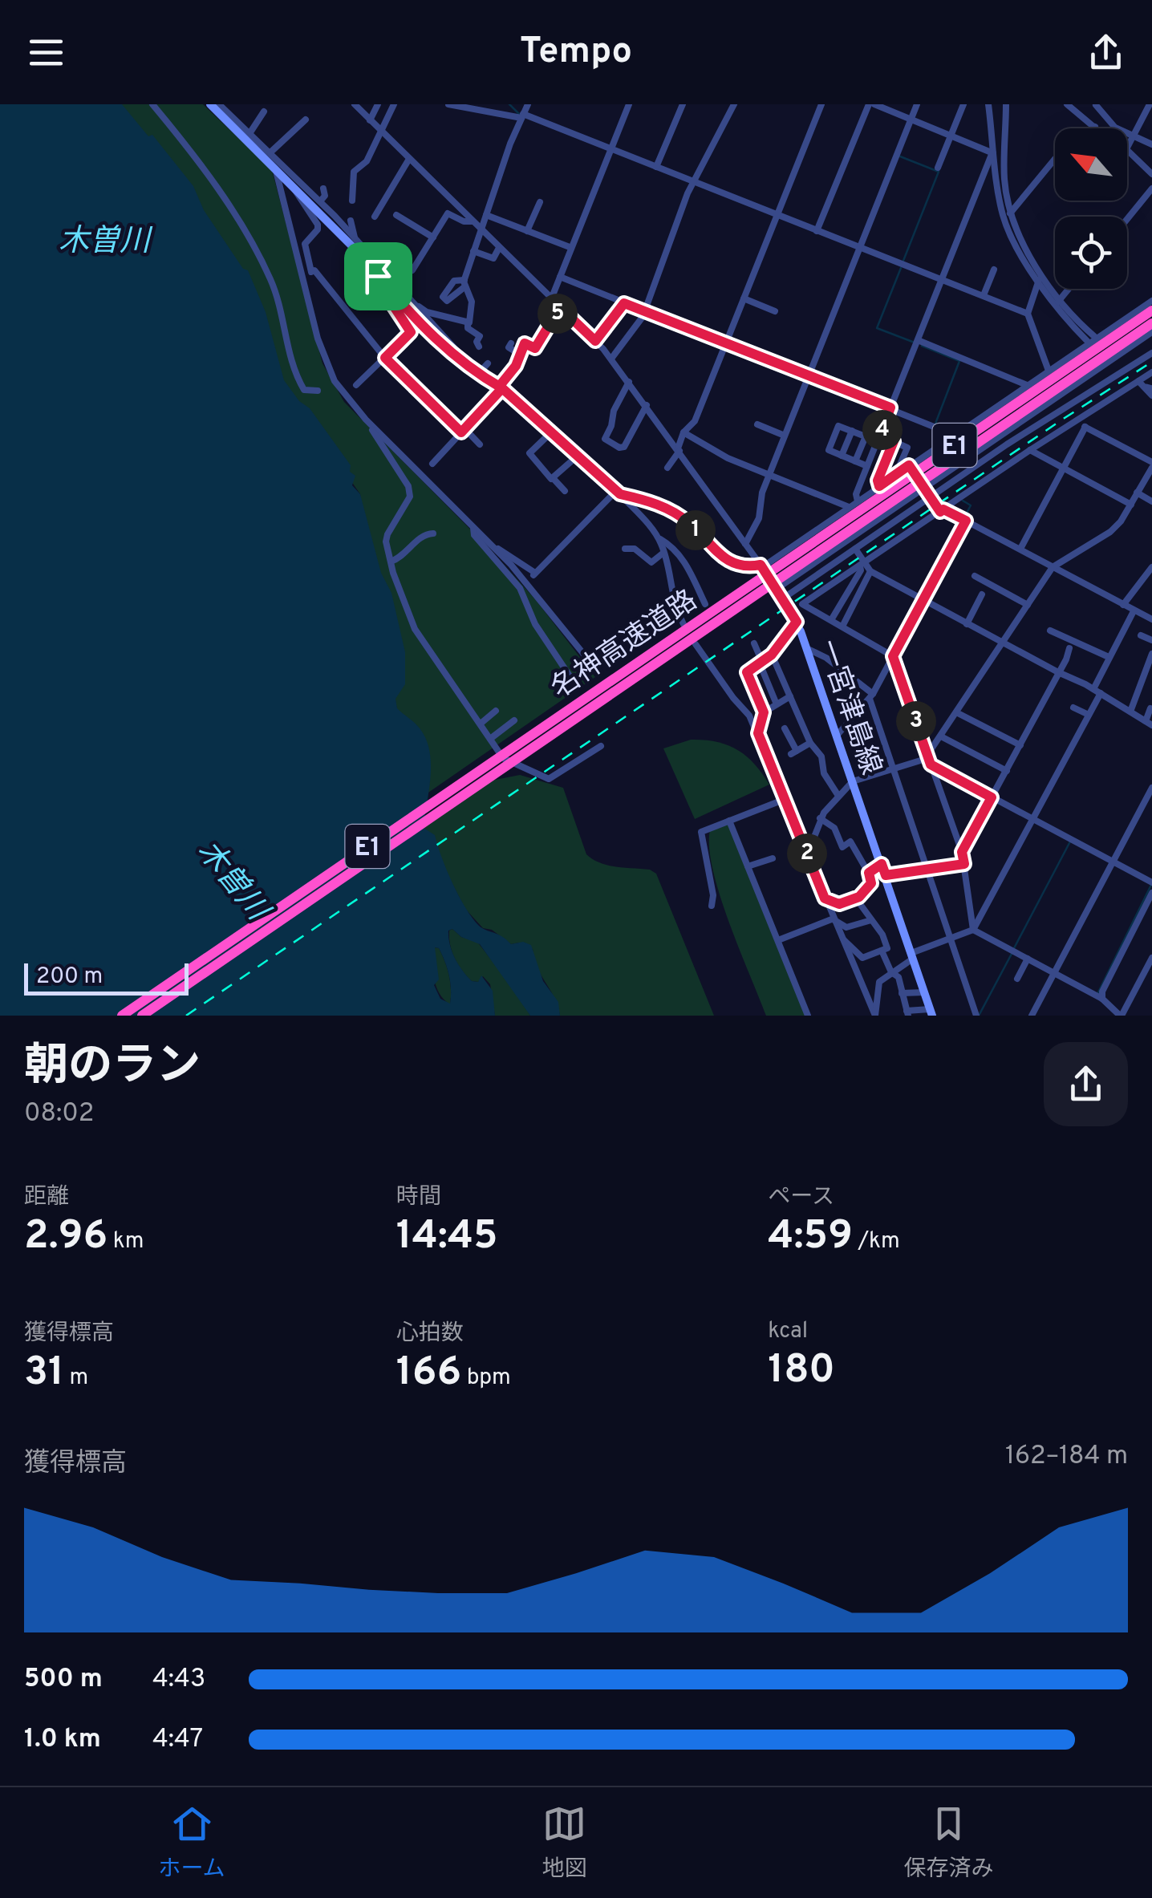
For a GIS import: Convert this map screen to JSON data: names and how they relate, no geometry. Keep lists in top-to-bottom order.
{
  "streets": {
    "highway": ["E1", "名神高速道路"],
    "main road": ["一宮津島線"]
  },
  "crossings": [
    ["名神高速道路", "一宮津島線"]
  ],
  "water": ["木曽川"],
  "scale_bar": "200 m",
  "north": "top left",
  "page": {
    "header": "Tempo",
    "pins": [
      "5",
      "4",
      "1",
      "3",
      "2"
    ],
    "scale": "200 m",
    "heading": ["朝のラン", "08:02"],
    "stats": [
      ["距離", "2.96 km"],
      ["時間", "14:45"],
      ["ペース", "4:59 /km"],
      ["獲得標高", "31 m"],
      ["心拍数", "166 bpm"],
      ["kcal", "180"]
    ],
    "chart": ["獲得標高", "162–184 m"],
    "list": [
      {
        "name": "500 m",
        "note": "4:43"
      },
      {
        "name": "1.0 km",
        "note": "4:47"
      }
    ],
    "tabs": ["ホーム", "地図", "保存済み"]
  }
}
